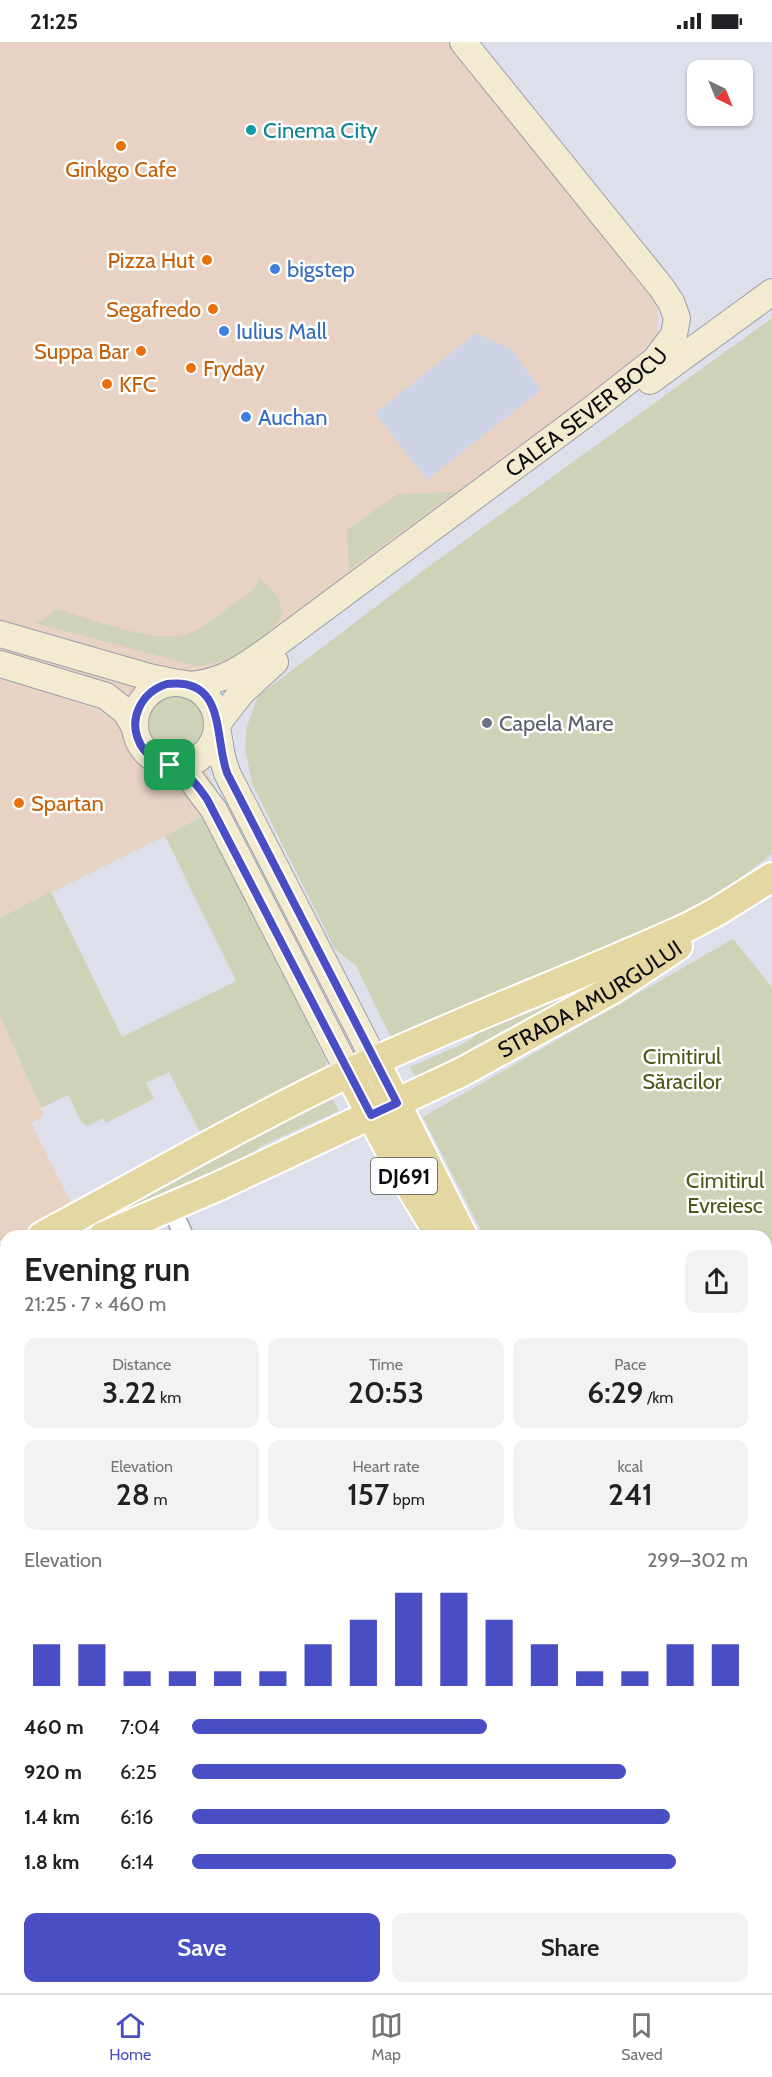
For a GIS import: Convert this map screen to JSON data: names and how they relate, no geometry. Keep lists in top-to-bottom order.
{
  "streets": {
    "main road": ["CALEA SEVER BOCU", "STRADA AMURGULUI", "DJ691"]
  },
  "crossings": [
    ["CALEA SEVER BOCU", "DJ691"],
    ["STRADA AMURGULUI", "DJ691"]
  ],
  "parks": ["Cimitirul Săracilor", "Cimitirul Evreiesc"],
  "places": [
    "Cinema City",
    "Ginkgo Cafe",
    "Pizza Hut",
    "bigstep",
    "Segafredo",
    "Iulius Mall",
    "Suppa Bar",
    "Fryday",
    "KFC",
    "Auchan",
    "Capela Mare",
    "Spartan"
  ],
  "north": "bottom right",
  "page": {
    "status": "21:25",
    "heading": ["Evening run", "21:25 · 7 × 460 m"],
    "stats": [
      ["Distance", "3.22 km"],
      ["Time", "20:53"],
      ["Pace", "6:29 /km"],
      ["Elevation", "28 m"],
      ["Heart rate", "157 bpm"],
      ["kcal", "241"]
    ],
    "chart": ["Elevation", "299–302 m"],
    "list": [
      {
        "name": "460 m",
        "note": "7:04"
      },
      {
        "name": "920 m",
        "note": "6:25"
      },
      {
        "name": "1.4 km",
        "note": "6:16"
      },
      {
        "name": "1.8 km",
        "note": "6:14"
      }
    ],
    "buttons": ["Save", "Share"],
    "tabs": ["Home", "Map", "Saved"]
  }
}
